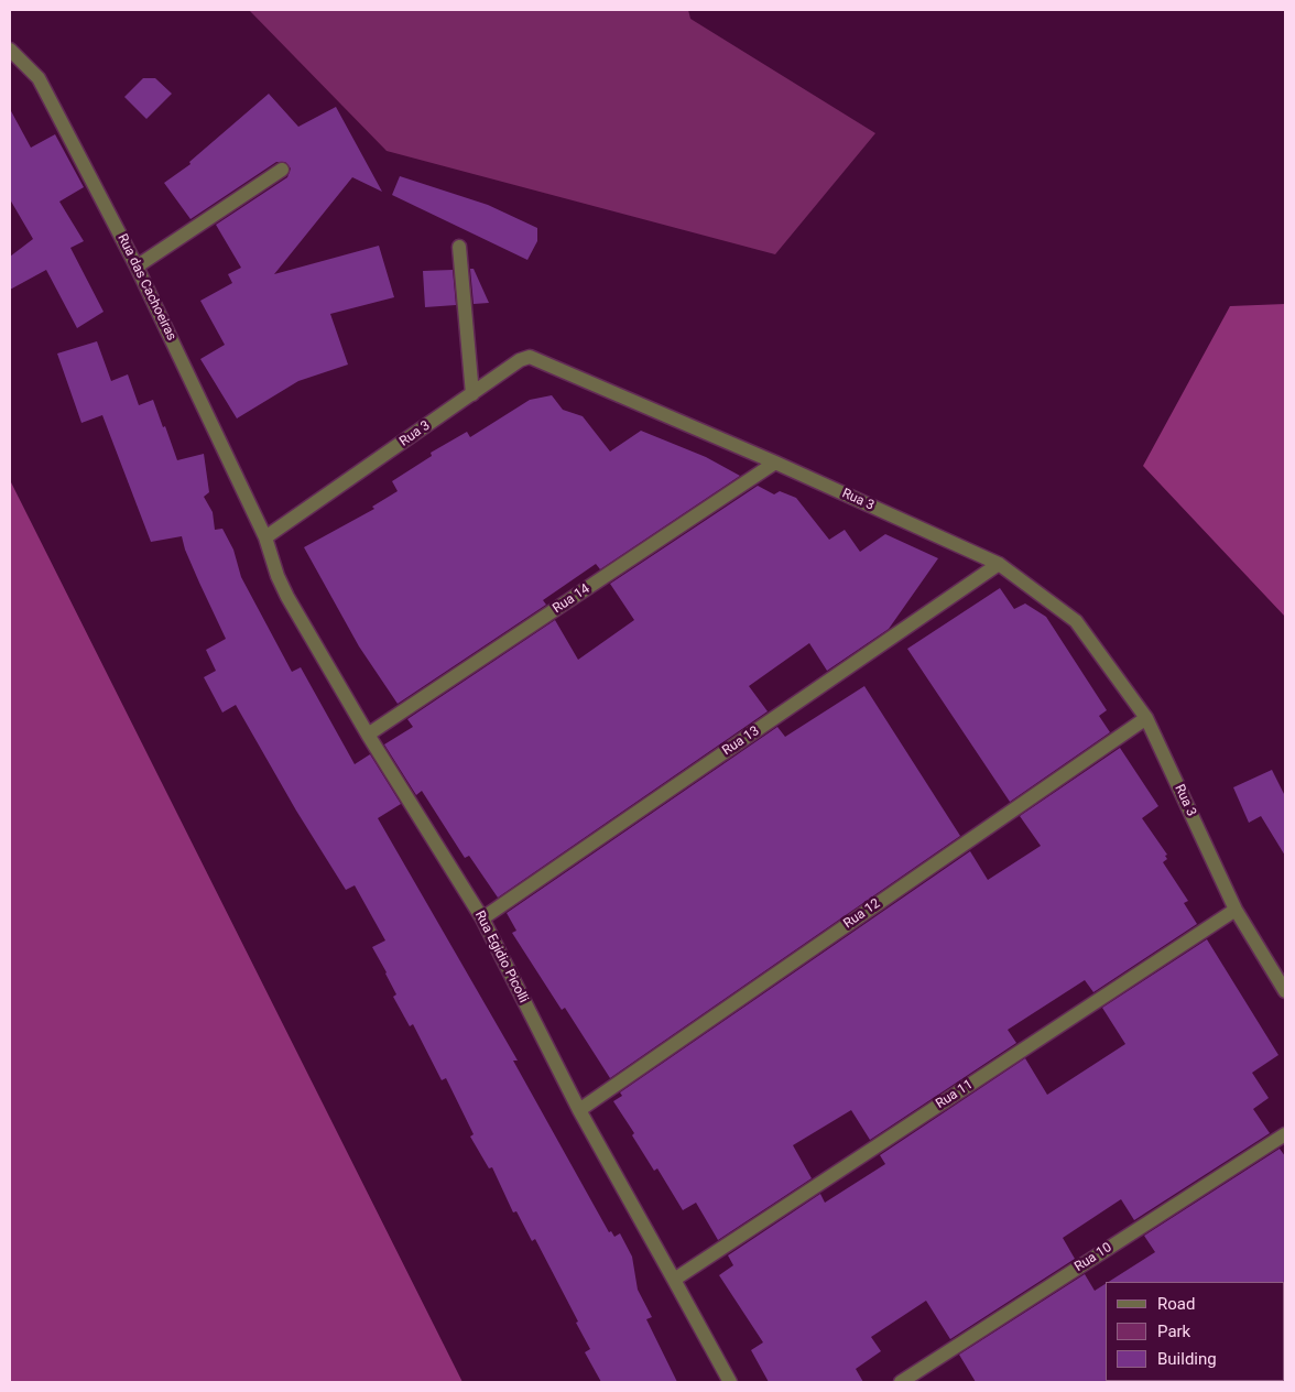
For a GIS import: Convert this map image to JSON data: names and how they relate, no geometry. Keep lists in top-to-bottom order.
{
  "streets": {
    "street": [
      "Rua das Cachoeiras",
      "Rua 3",
      "Rua 14",
      "Rua 13",
      "Rua 12",
      "Rua Egidio Picolli",
      "Rua 11",
      "Rua 10"
    ]
  },
  "crossings": [
    ["Rua das Cachoeiras", "Rua 3"],
    ["Rua das Cachoeiras", "Rua Egidio Picolli"],
    ["Rua 3", "Rua 14"],
    ["Rua 3", "Rua 13"],
    ["Rua 3", "Rua 12"],
    ["Rua 3", "Rua Egidio Picolli"],
    ["Rua 3", "Rua 11"],
    ["Rua 14", "Rua Egidio Picolli"],
    ["Rua 13", "Rua Egidio Picolli"],
    ["Rua 12", "Rua Egidio Picolli"],
    ["Rua Egidio Picolli", "Rua 11"]
  ],
  "legend": ["Road", "Park", "Building"]
}
